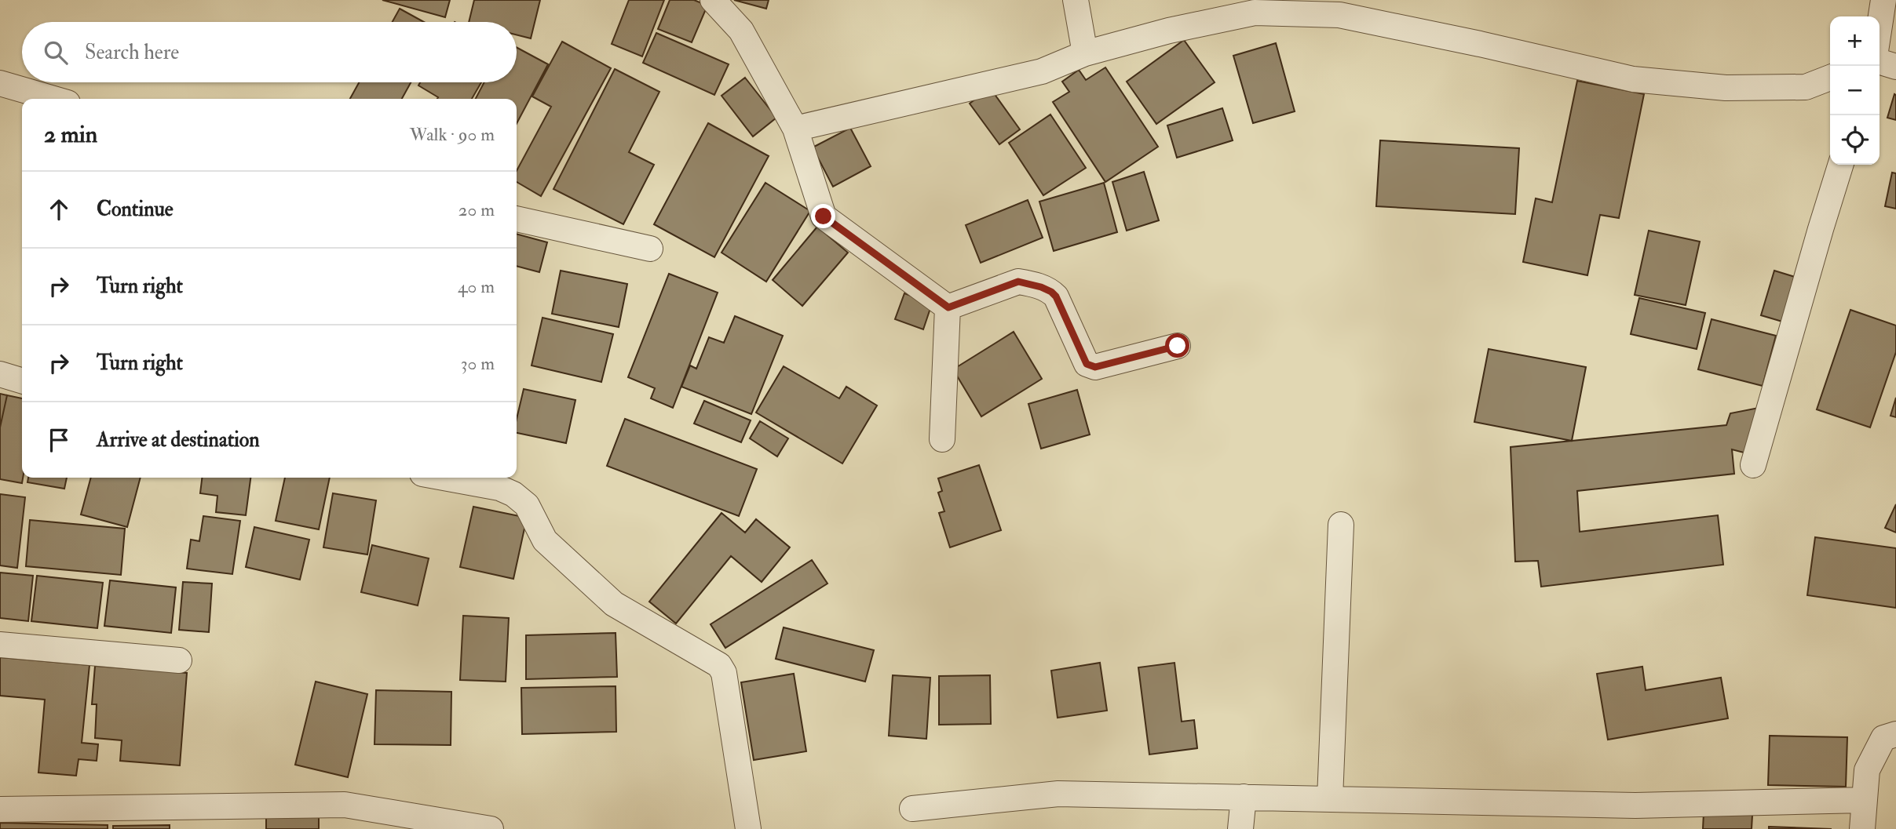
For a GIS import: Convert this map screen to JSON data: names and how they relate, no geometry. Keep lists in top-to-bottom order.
{
  "page": {
    "map_buttons": ["+", "−"],
    "search": "Search here",
    "heading": ["2 min", "Walk · 90 m"],
    "list": [
      ["Continue", "20 m"],
      ["Turn right", "40 m"],
      ["Turn right", "30 m"],
      "Arrive at destination"
    ]
  }
}
